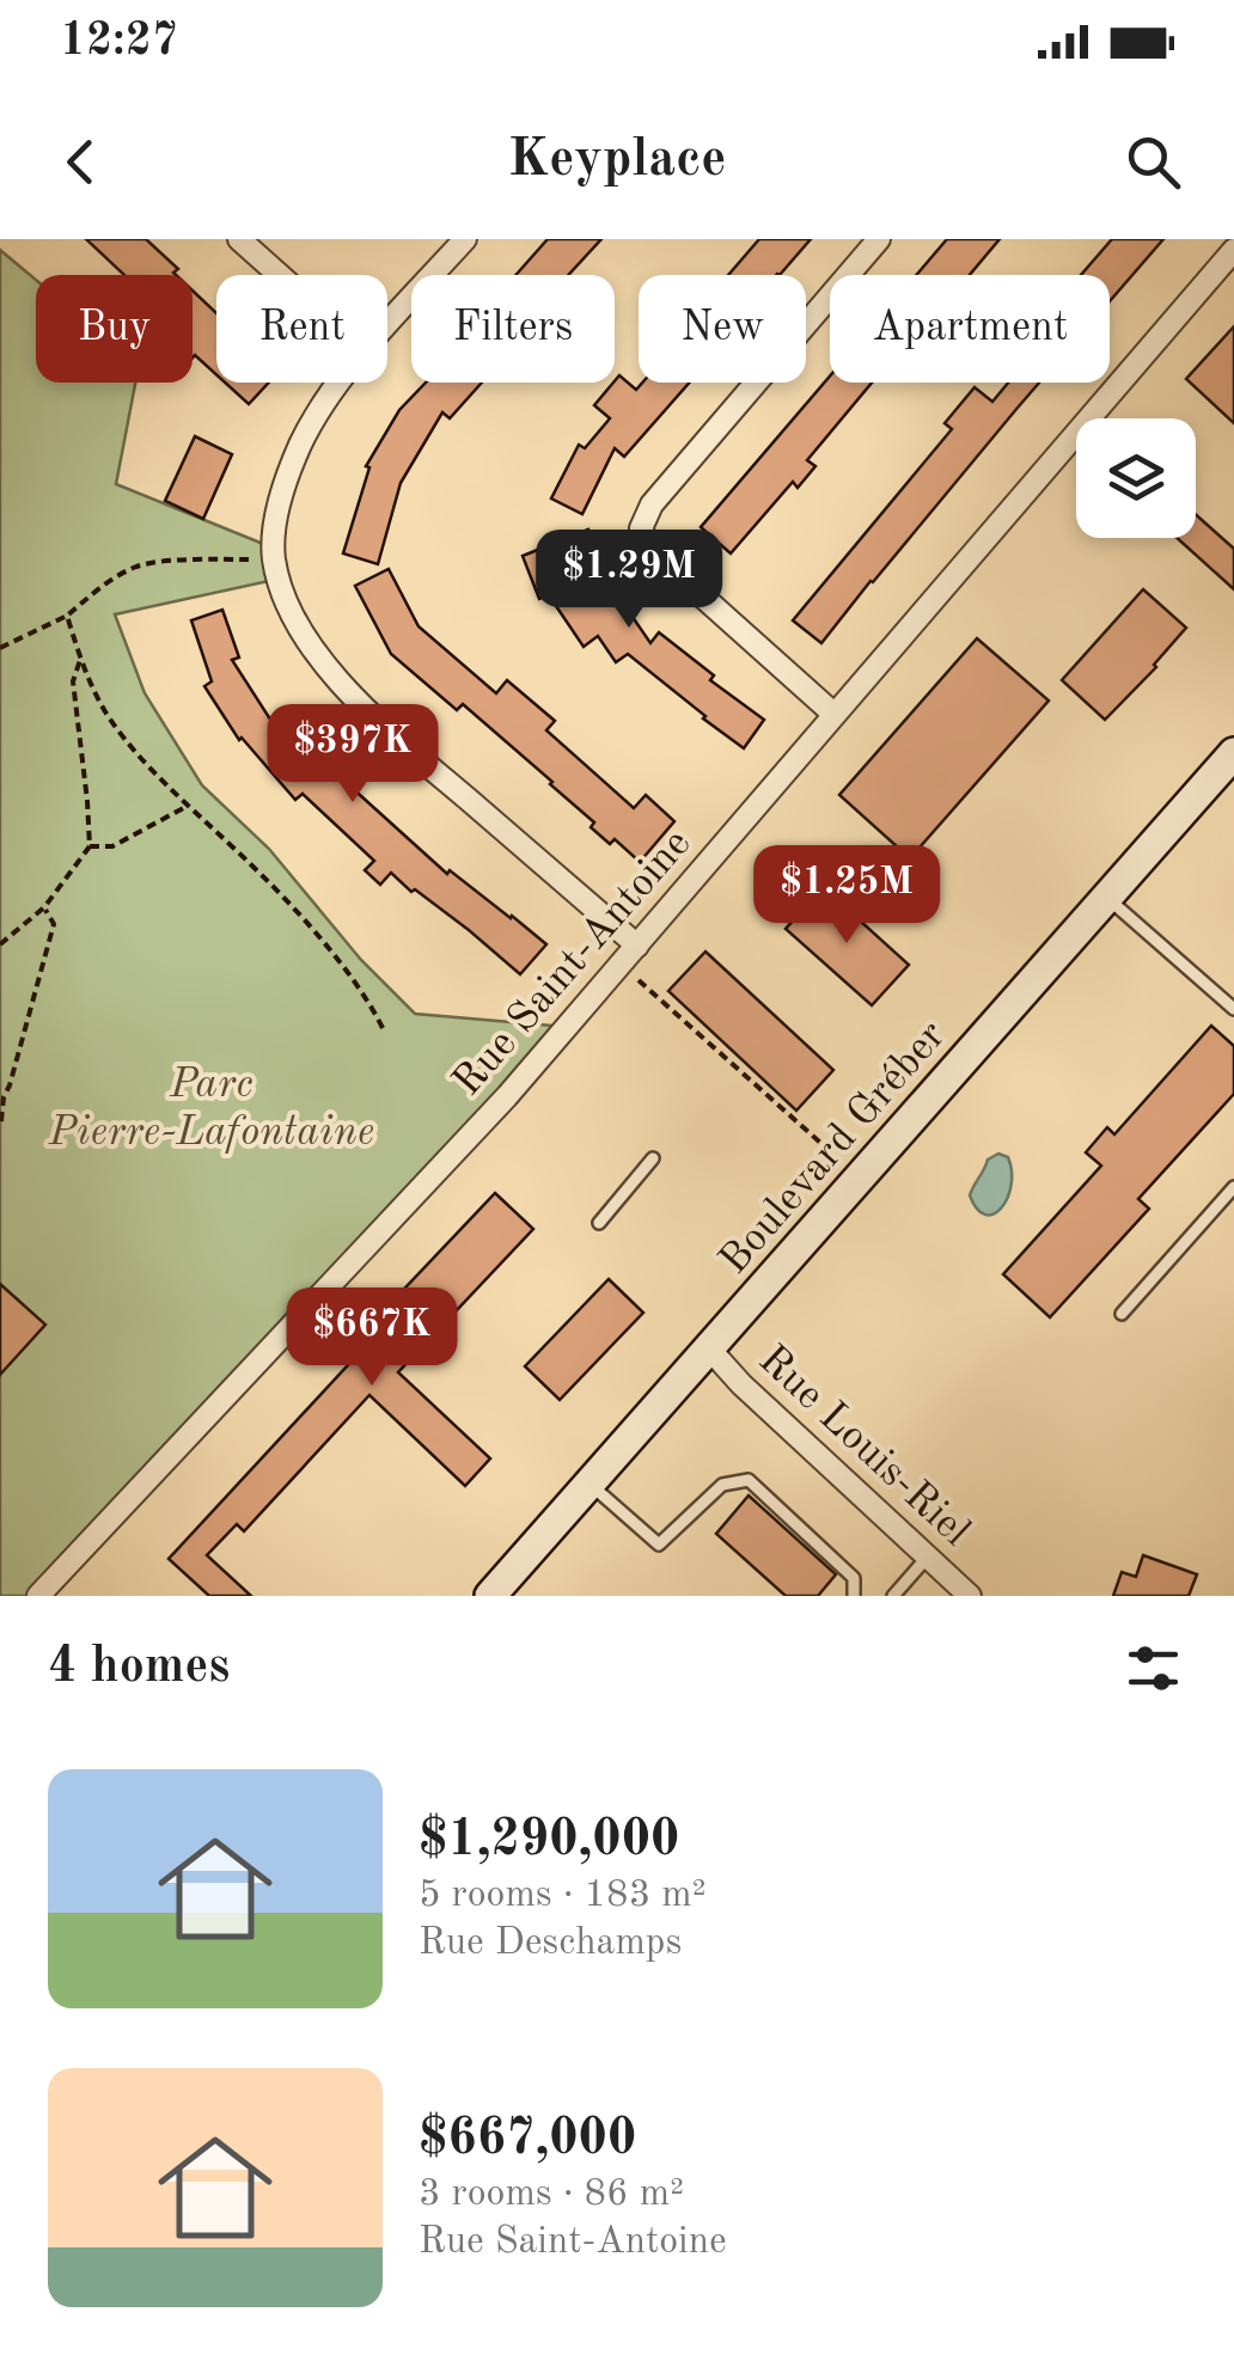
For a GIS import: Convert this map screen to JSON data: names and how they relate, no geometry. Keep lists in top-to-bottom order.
{
  "streets": {
    "main road": ["Boulevard Gréber"],
    "street": ["Rue Saint-Antoine", "Rue Louis-Riel"]
  },
  "crossings": [
    ["Boulevard Gréber", "Rue Louis-Riel"]
  ],
  "parks": ["Parc Pierre-Lafontaine"],
  "page": {
    "status": "12:27",
    "header": "Keyplace",
    "chip": [
      "Buy",
      "Rent",
      "Filters",
      "New",
      "Apartment"
    ],
    "price": [
      "$1.29M",
      "$397K",
      "$1.25M",
      "$667K"
    ],
    "heading": "4 homes",
    "list": [
      {
        "name": "$1,290,000",
        "note": "5 rooms · 183 m² · Rue Deschamps"
      },
      {
        "name": "$667,000",
        "note": "3 rooms · 86 m² · Rue Saint-Antoine"
      }
    ]
  }
}
